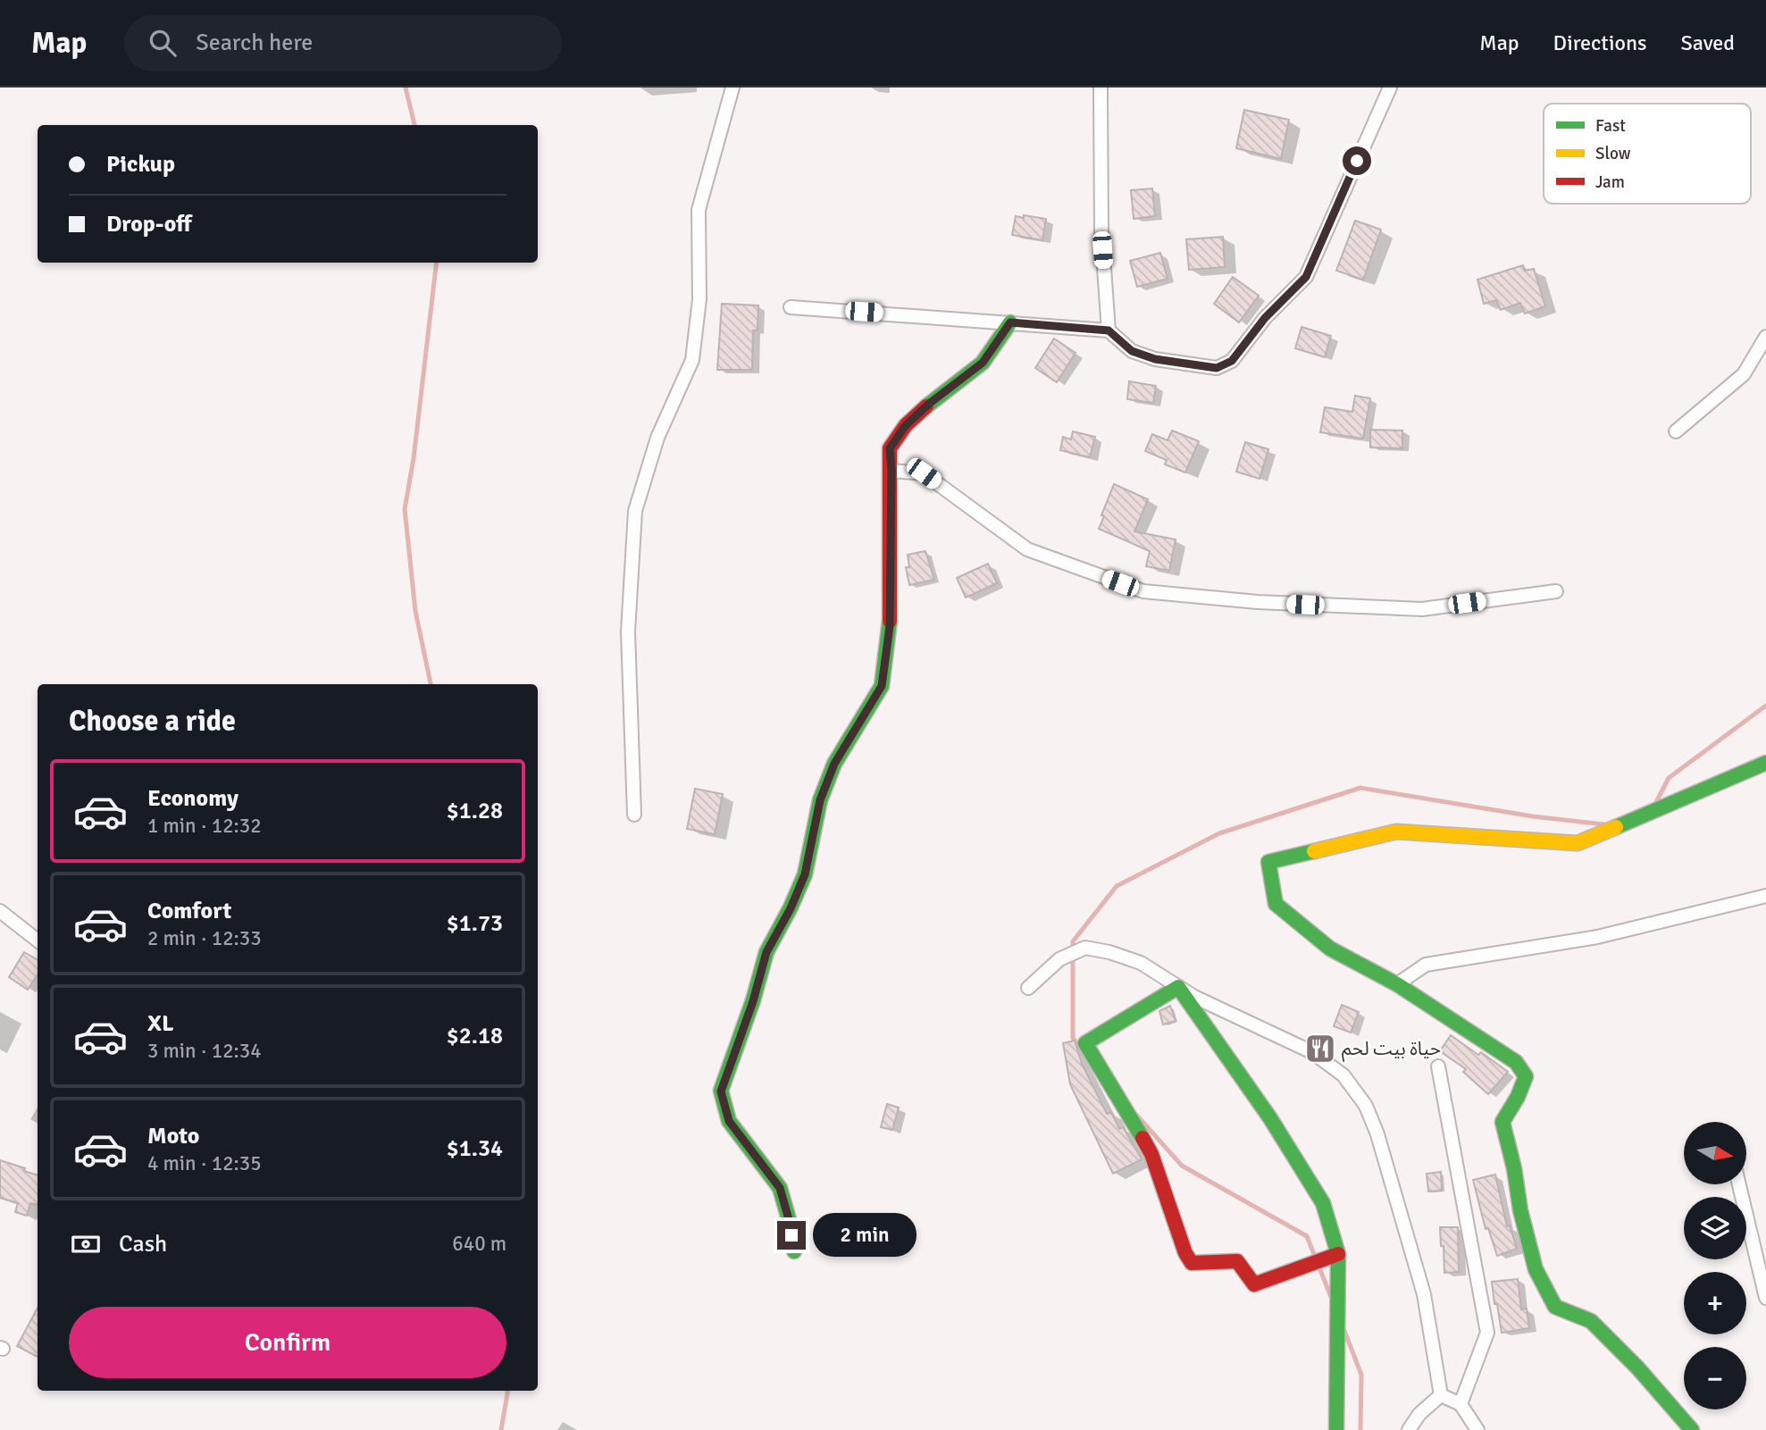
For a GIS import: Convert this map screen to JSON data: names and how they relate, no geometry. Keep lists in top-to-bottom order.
{
  "places": {
    "restaurant": ["حياة بيت لحم"]
  },
  "legend": ["Fast", "Slow", "Jam"],
  "north": "right",
  "page": {
    "header": "Map",
    "search": "Search here",
    "nav": ["Map", "Directions", "Saved"],
    "banner": ["Pickup", "Drop-off"],
    "heading": "Choose a ride",
    "list": [
      {
        "name": "Economy",
        "note": "1 min · 12:32",
        "value": "$1.28"
      },
      {
        "name": "Comfort",
        "note": "2 min · 12:33",
        "value": "$1.73"
      },
      {
        "name": "XL",
        "note": "3 min · 12:34",
        "value": "$2.18"
      },
      {
        "name": "Moto",
        "note": "4 min · 12:35",
        "value": "$1.34"
      }
    ],
    "map_buttons": ["+", "−"],
    "pay": ["Cash", "640 m"],
    "bubble": "2 min",
    "buttons": "Confirm"
  }
}
